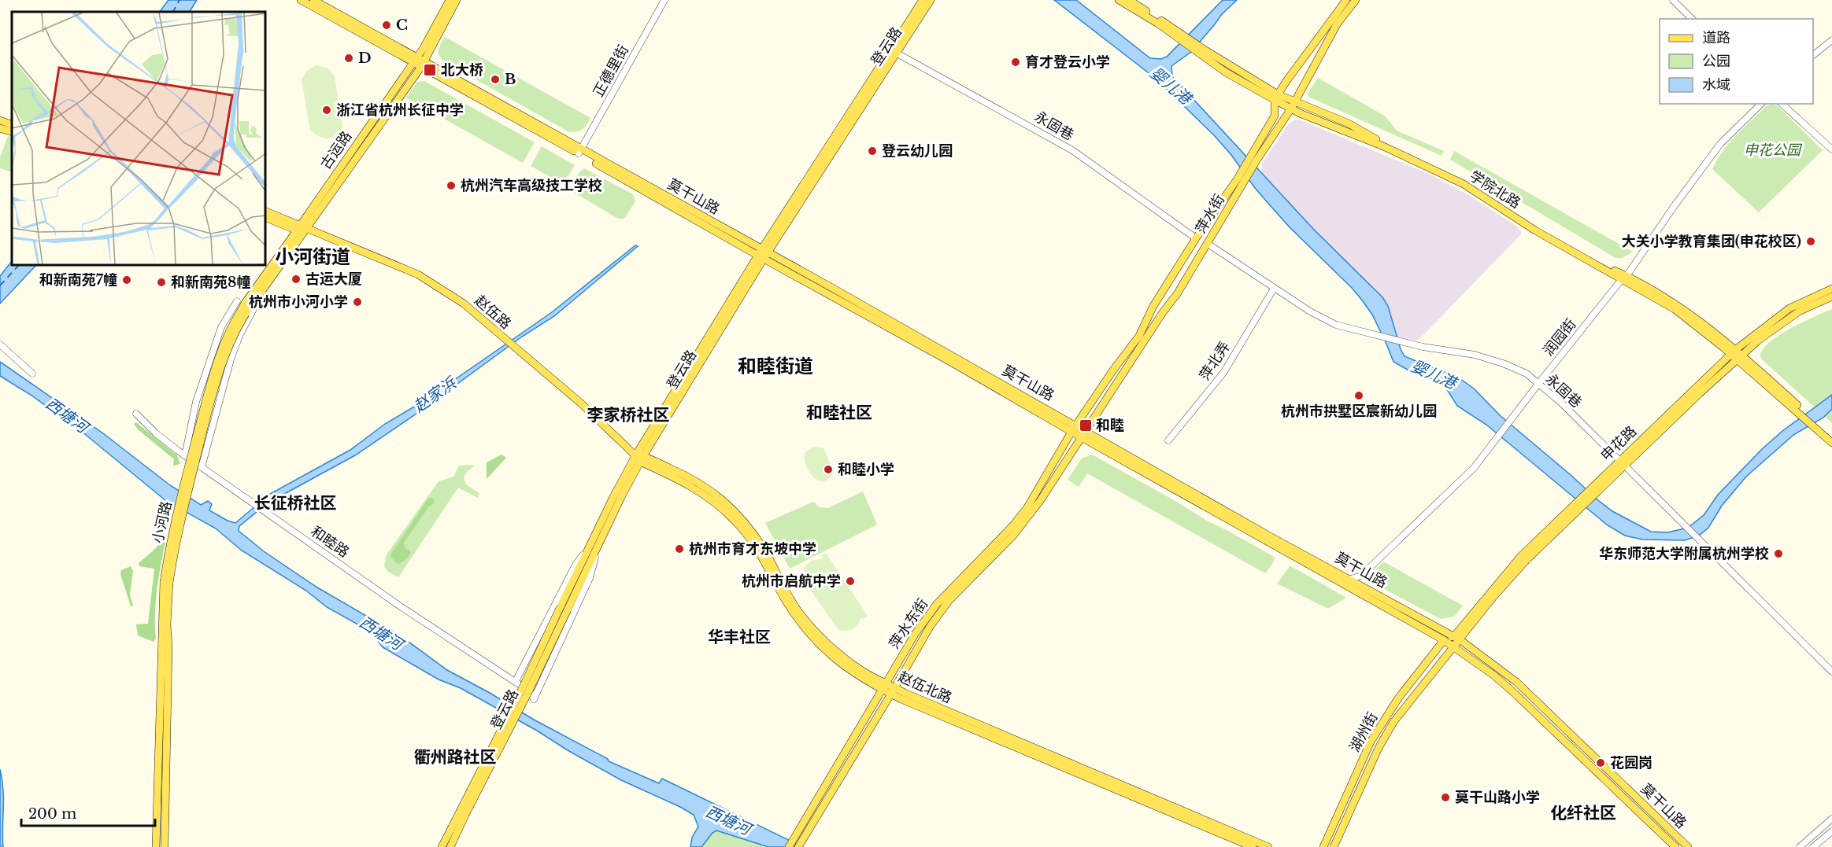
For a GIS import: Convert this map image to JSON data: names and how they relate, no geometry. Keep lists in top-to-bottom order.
{
  "streets": {
    "main road": [
      "登云路",
      "古运路",
      "学院北路",
      "莫干山路",
      "萍水街",
      "赵伍路",
      "申花路",
      "小河路",
      "萍水东街",
      "赵伍北路",
      "湖州街"
    ],
    "street": [
      "正德里街",
      "永固巷",
      "润园街",
      "萍北弄",
      "和睦路"
    ]
  },
  "crossings": [
    ["登云路", "永固巷"],
    ["登云路", "莫干山路"],
    ["登云路", "赵伍路"],
    ["登云路", "和睦路"],
    ["登云路", "赵伍北路"],
    ["正德里街", "莫干山路"],
    ["永固巷", "萍水街"],
    ["永固巷", "润园街"],
    ["永固巷", "萍北弄"],
    ["永固巷", "申花路"],
    ["古运路", "莫干山路"],
    ["古运路", "赵伍路"],
    ["古运路", "小河路"],
    ["学院北路", "萍水街"],
    ["学院北路", "润园街"],
    ["学院北路", "申花路"],
    ["莫干山路", "萍水街"],
    ["莫干山路", "润园街"],
    ["莫干山路", "申花路"],
    ["莫干山路", "萍水东街"],
    ["莫干山路", "湖州街"],
    ["萍水街", "萍水东街"],
    ["赵伍路", "小河路"],
    ["赵伍路", "赵伍北路"],
    ["申花路", "湖州街"],
    ["萍水东街", "赵伍北路"]
  ],
  "districts": [
    "小河街道",
    "和睦街道",
    "和睦社区",
    "李家桥社区",
    "长征桥社区",
    "华丰社区",
    "衢州路社区",
    "化纤社区"
  ],
  "water": ["婴儿港", "赵家浜", "西塘河"],
  "parks": ["申花公园"],
  "places": {
    "other": [
      "C",
      "D",
      "育才登云小学",
      "B",
      "浙江省杭州长征中学",
      "登云幼儿园",
      "杭州汽车高级技工学校",
      "大关小学教育集团(申花校区)",
      "古运大厦",
      "和新南苑7幢",
      "和新南苑8幢",
      "杭州市小河小学",
      "杭州市拱墅区宸新幼儿园",
      "和睦小学",
      "杭州市育才东坡中学",
      "华东师范大学附属杭州学校",
      "杭州市启航中学",
      "花园岗",
      "莫干山路小学"
    ],
    "transit": ["北大桥", "和睦"]
  },
  "legend": ["道路", "公园", "水域"],
  "scale_bar": "200 m"
}
